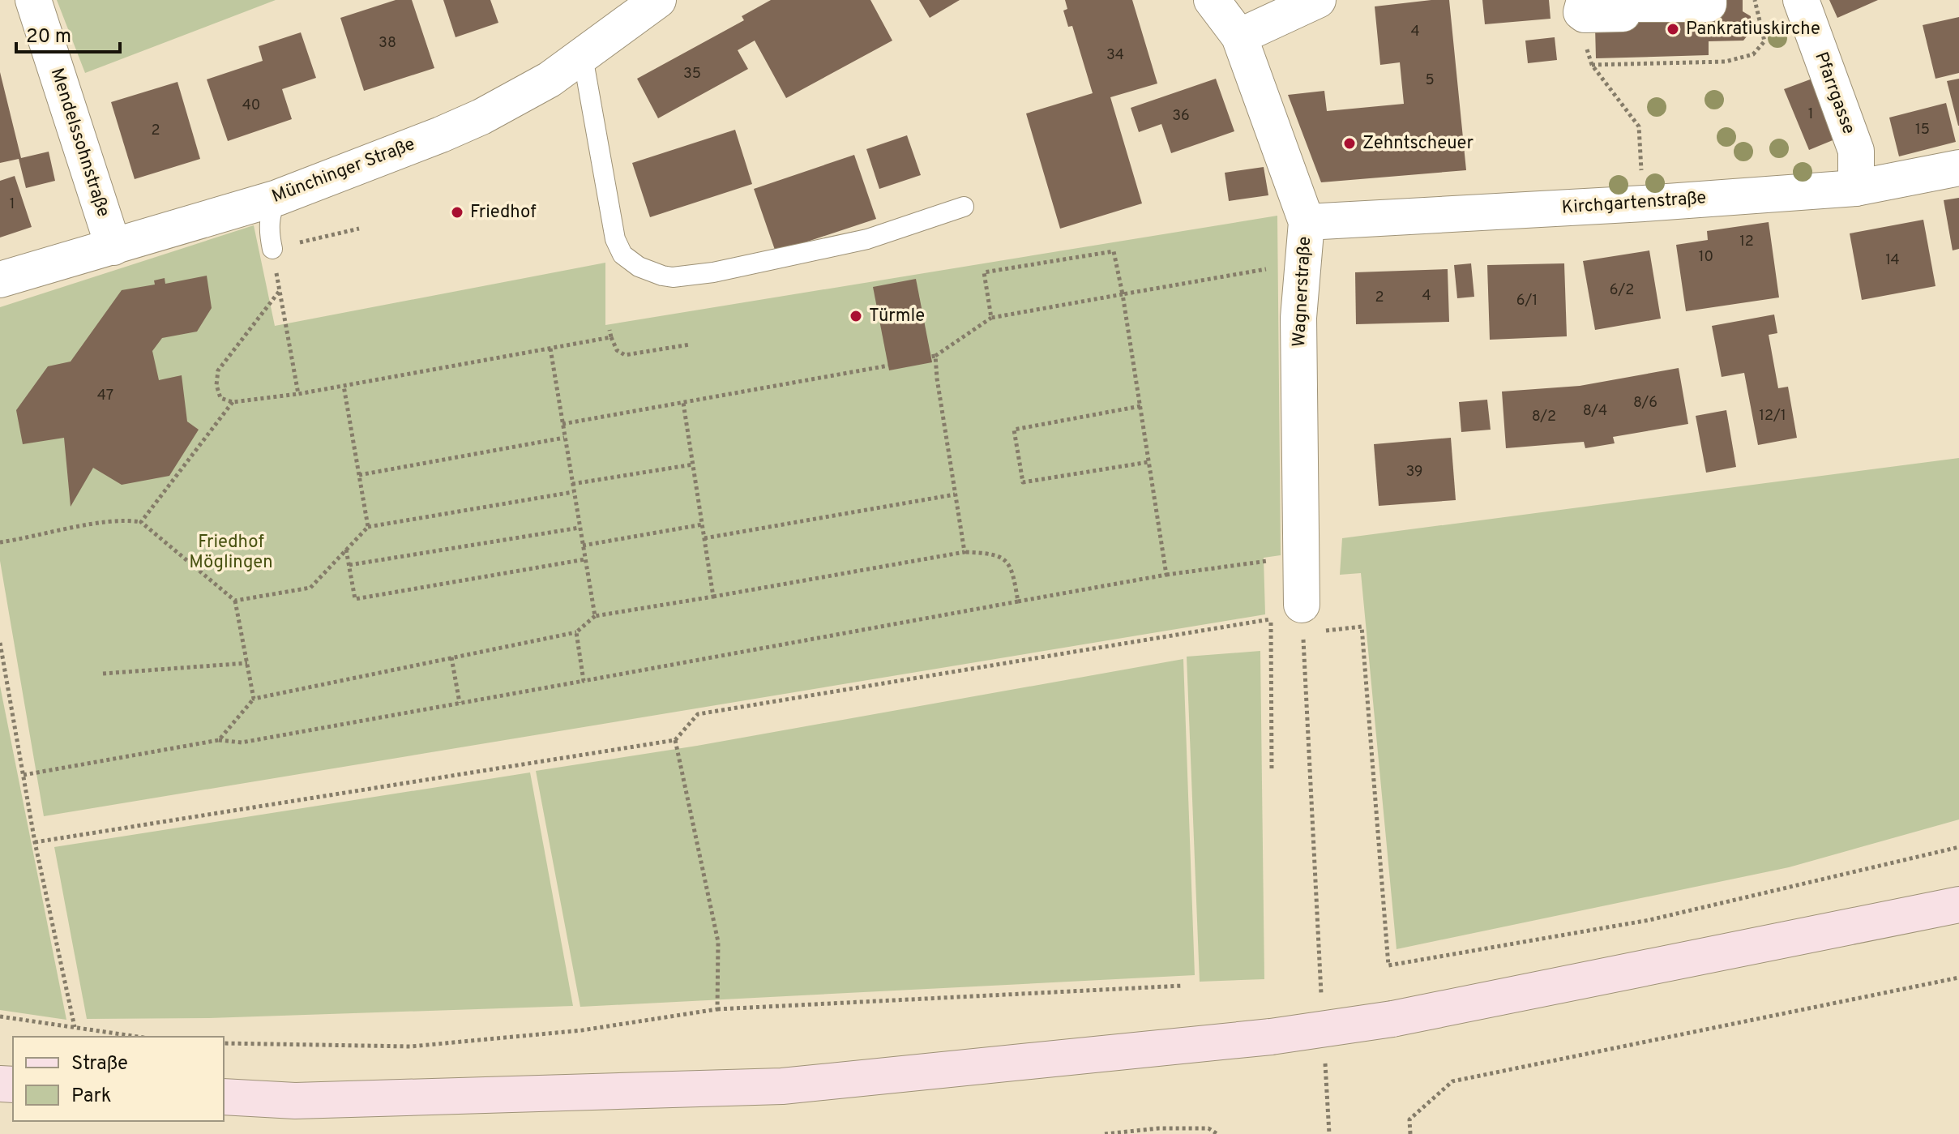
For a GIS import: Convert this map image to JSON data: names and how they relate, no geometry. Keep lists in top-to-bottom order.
{
  "streets": {
    "street": [
      "Pfarrgasse",
      "Mendelssohnstraße",
      "Münchinger Straße",
      "Kirchgartenstraße",
      "Wagnerstraße"
    ]
  },
  "crossings": [
    ["Pfarrgasse", "Kirchgartenstraße"],
    ["Mendelssohnstraße", "Münchinger Straße"],
    ["Kirchgartenstraße", "Wagnerstraße"]
  ],
  "parks": ["Friedhof Möglingen"],
  "places": [
    "Pankratiuskirche",
    "Zehntscheuer",
    "Friedhof",
    "Türmle"
  ],
  "house_numbers": [
    "4",
    "38",
    "34",
    "35",
    "5",
    "40",
    "1",
    "36",
    "15",
    "2",
    "1",
    "12",
    "10",
    "14",
    "6/2",
    "4",
    "2",
    "6/1",
    "47",
    "8/6",
    "8/4",
    "12/1",
    "8/2",
    "39"
  ],
  "legend": ["Straße", "Park"],
  "scale_bar": "20 m"
}
